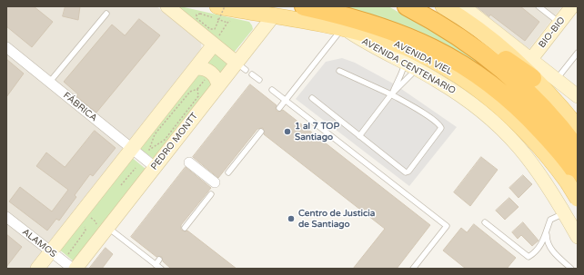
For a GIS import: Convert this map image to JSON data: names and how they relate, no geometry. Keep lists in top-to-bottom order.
{
  "streets": {
    "main road": ["AVENIDA VIEL"],
    "street": [
      "BIO-BIO",
      "AVENIDA CENTENARIO",
      "FÁBRICA",
      "PEDRO MONTT",
      "ALAMOS"
    ]
  },
  "crossings": [
    ["AVENIDA VIEL", "AVENIDA CENTENARIO"],
    ["AVENIDA VIEL", "PEDRO MONTT"],
    ["FÁBRICA", "PEDRO MONTT"]
  ],
  "places": ["1 al 7 TOP Santiago", "Centro de Justicia de Santiago"]
}
